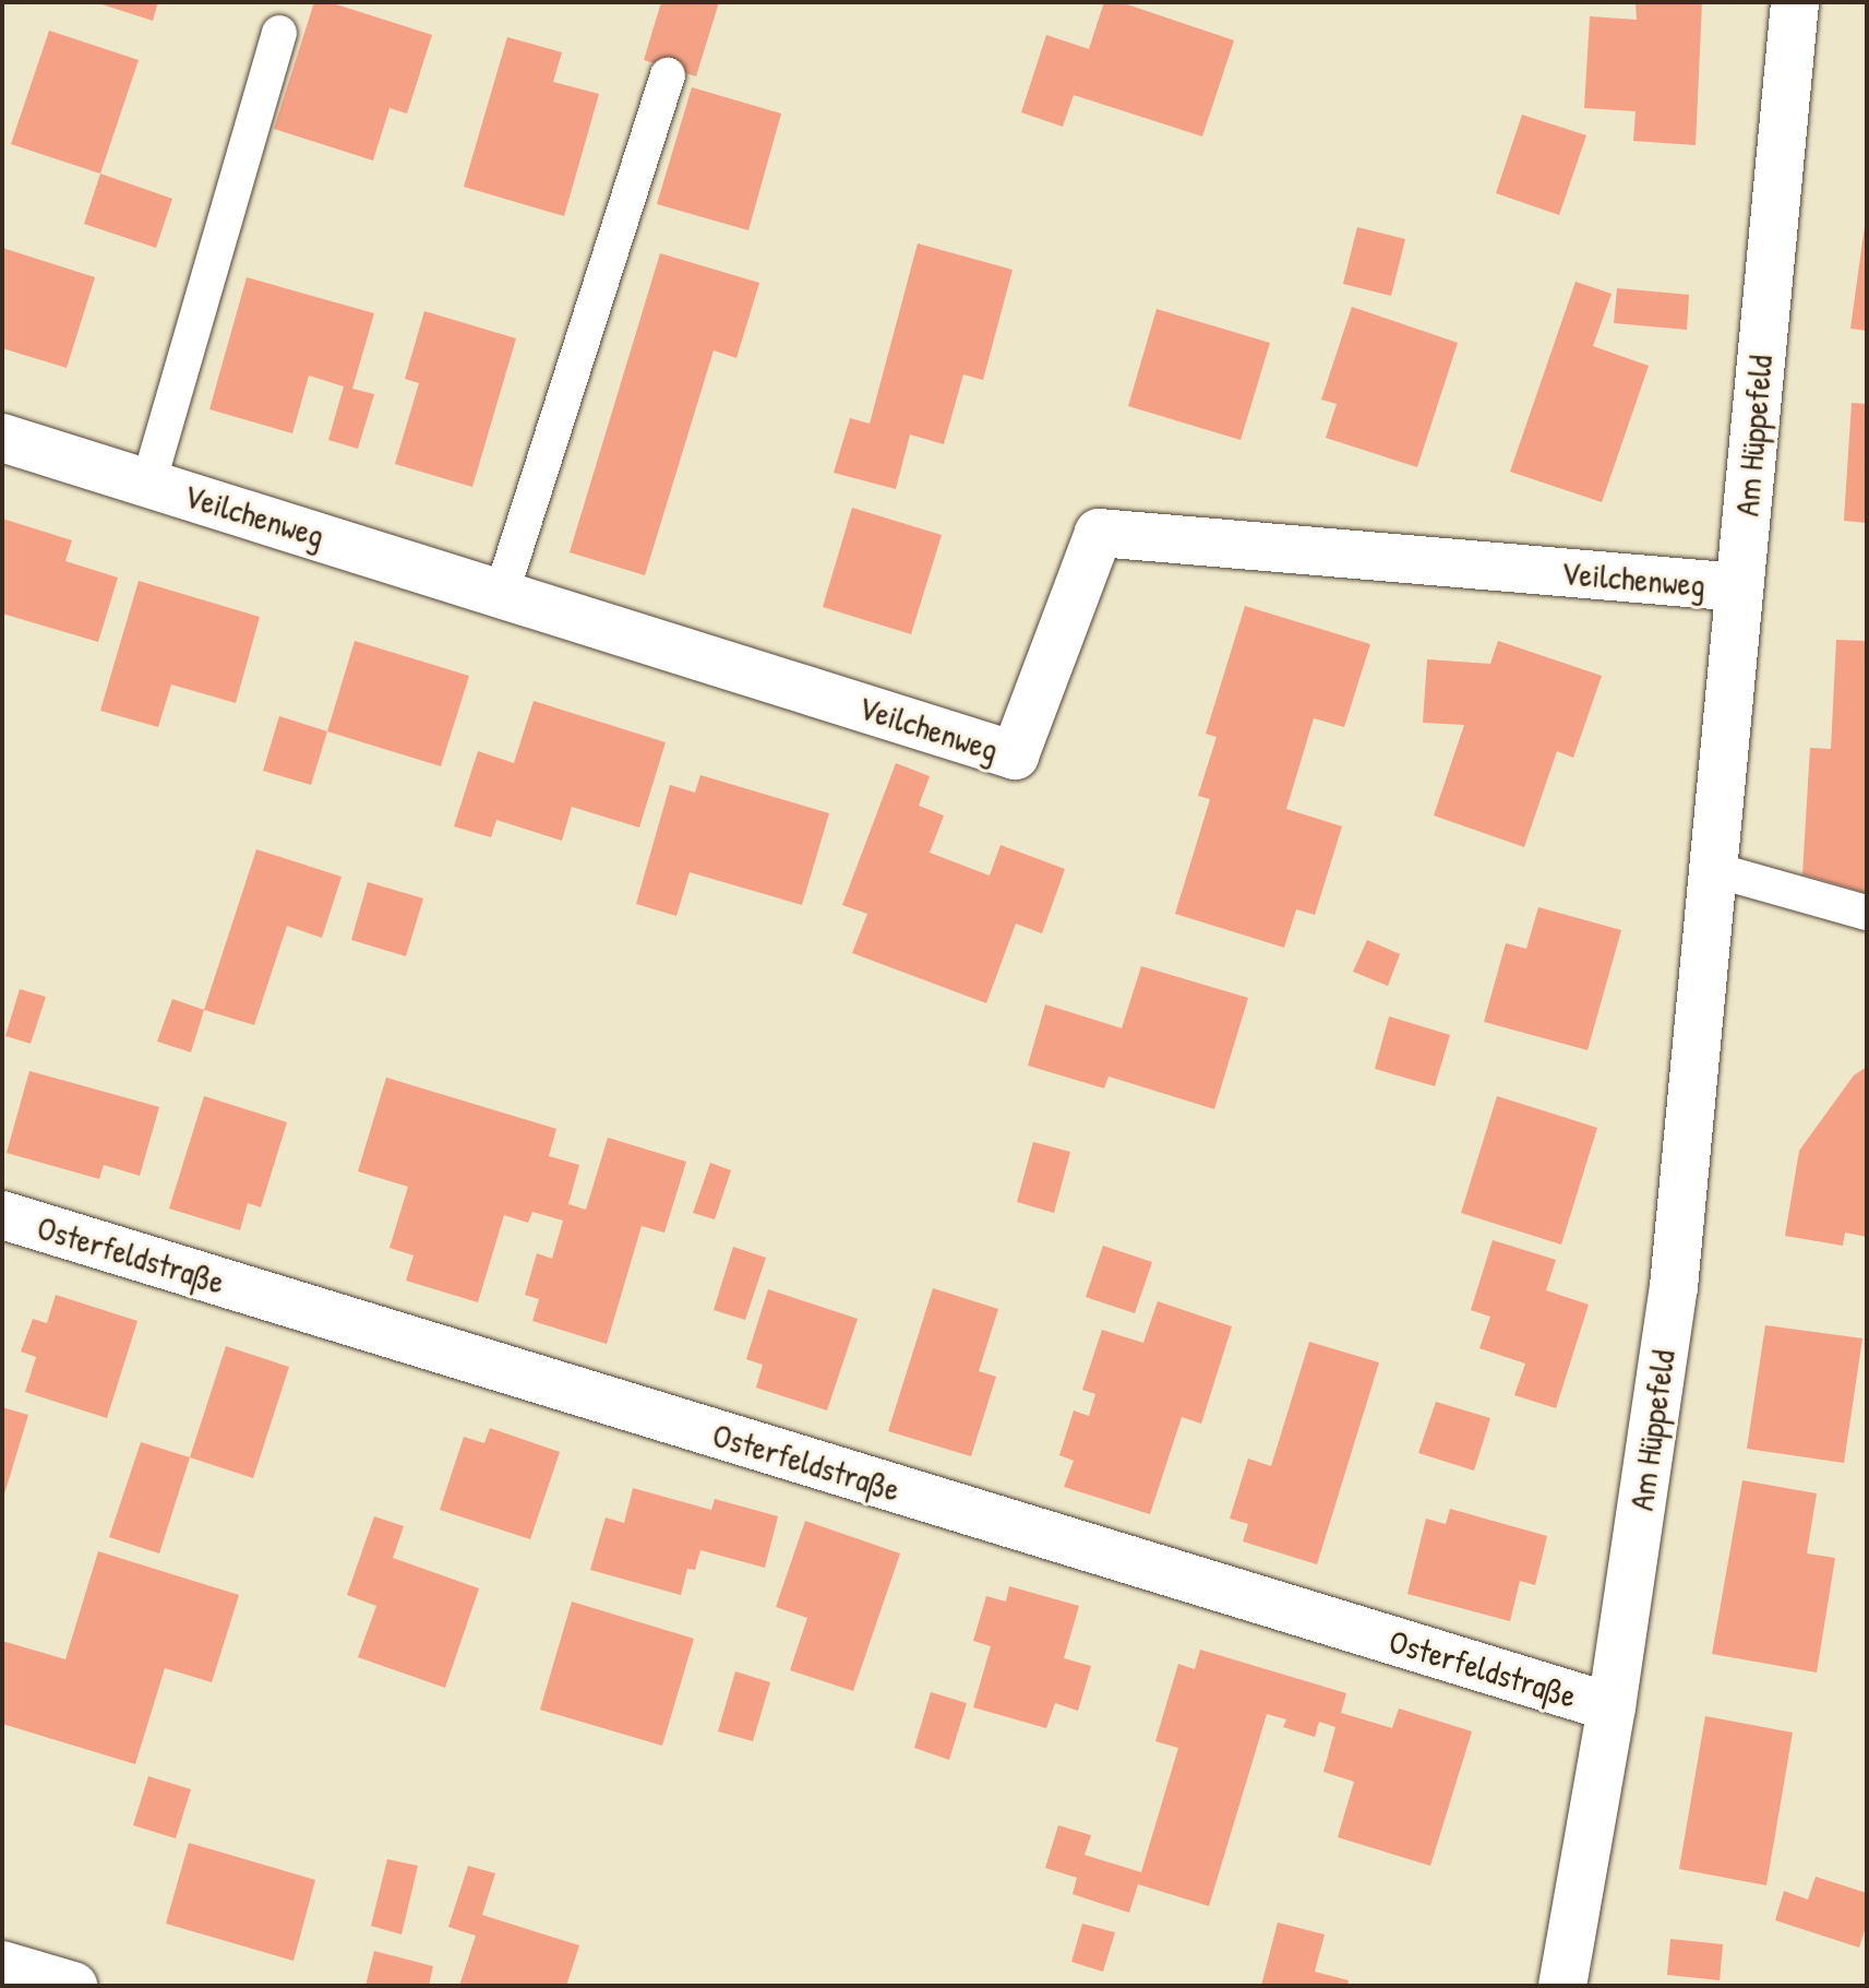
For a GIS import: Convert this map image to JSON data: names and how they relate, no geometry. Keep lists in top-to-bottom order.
{
  "streets": {
    "street": ["Am Hüppefeld", "Veilchenweg", "Osterfeldstraße"]
  },
  "crossings": [
    ["Am Hüppefeld", "Veilchenweg"],
    ["Am Hüppefeld", "Osterfeldstraße"]
  ]
}
